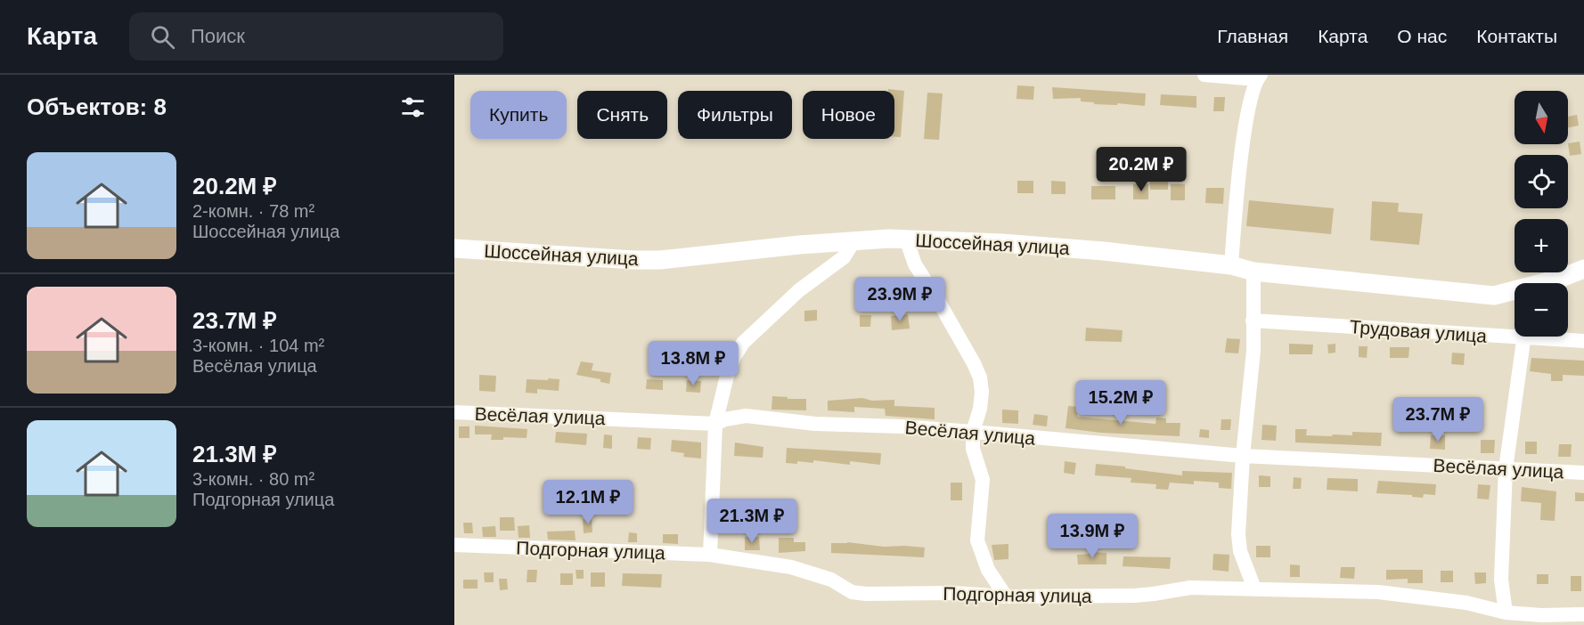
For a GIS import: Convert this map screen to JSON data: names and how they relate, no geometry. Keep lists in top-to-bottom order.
{
  "streets": {
    "main road": ["Шоссейная улица"],
    "street": ["Трудовая улица", "Весёлая улица", "Подгорная улица"]
  },
  "north": "bottom",
  "page": {
    "header": "Карта",
    "search": "Поиск",
    "nav": [
      "Главная",
      "Карта",
      "О нас",
      "Контакты"
    ],
    "heading": "Объектов: 8",
    "map_buttons": ["+", "−"],
    "chip": [
      "Купить",
      "Снять",
      "Фильтры",
      "Новое"
    ],
    "list": [
      {
        "name": "20.2M ₽",
        "note": "2-комн. · 78 m² · Шоссейная улица"
      },
      {
        "name": "23.7M ₽",
        "note": "3-комн. · 104 m² · Весёлая улица"
      },
      {
        "name": "21.3M ₽",
        "note": "3-комн. · 80 m² · Подгорная улица"
      }
    ],
    "price": [
      "20.2M ₽",
      "23.9M ₽",
      "13.8M ₽",
      "15.2M ₽",
      "23.7M ₽",
      "12.1M ₽",
      "21.3M ₽",
      "13.9M ₽"
    ]
  }
}
